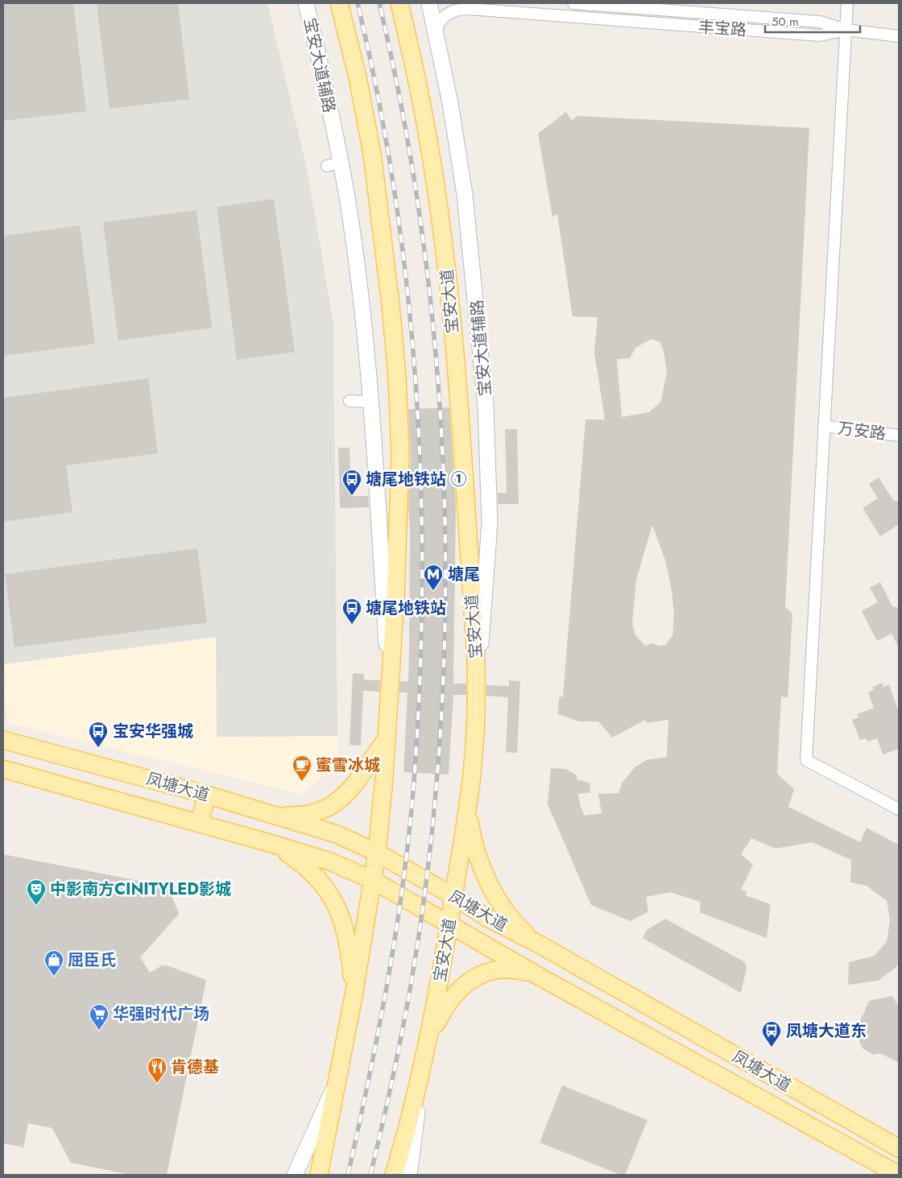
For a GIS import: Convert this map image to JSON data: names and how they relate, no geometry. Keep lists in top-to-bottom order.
{
  "streets": {
    "main road": ["宝安大道辅路", "宝安大道", "凤塘大道"],
    "street": ["丰宝路", "万安路"]
  },
  "crossings": [
    ["丰宝路", "宝安大道辅路"],
    ["宝安大道辅路", "宝安大道"],
    ["宝安大道", "凤塘大道"]
  ],
  "places": {
    "bus stop": [
      "塘尾地铁站 ①",
      "塘尾地铁站",
      "宝安华强城",
      "凤塘大道东"
    ],
    "metro station": ["塘尾"],
    "cafe": ["蜜雪冰城"],
    "theatre": ["中影南方CINITYLED影城"],
    "shop": ["屈臣氏"],
    "supermarket": ["华强时代广场"],
    "restaurant": ["肯德基"]
  },
  "scale_bar": "50 m"
}
